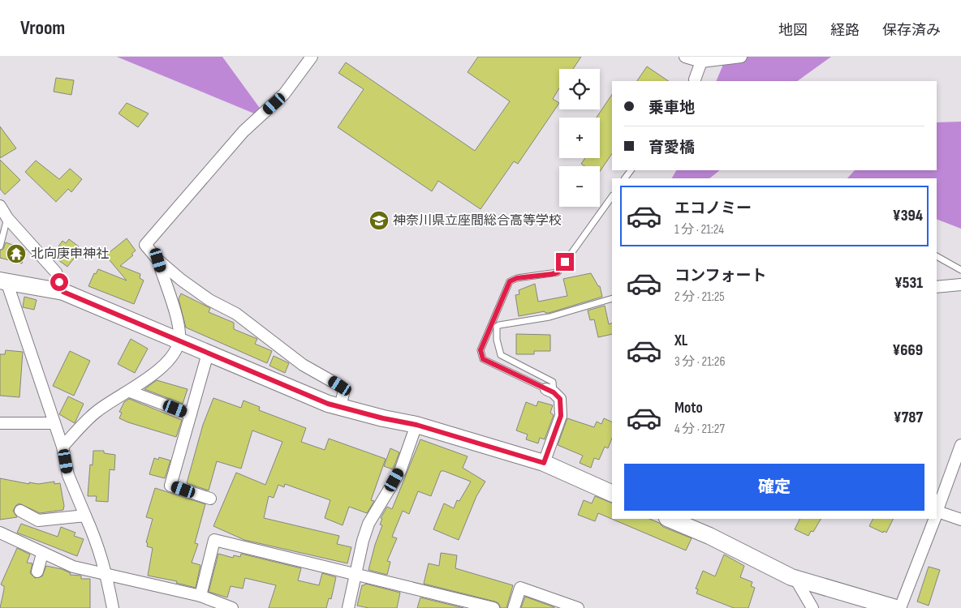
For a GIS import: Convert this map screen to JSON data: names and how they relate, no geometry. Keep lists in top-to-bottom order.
{
  "places": {
    "school or university": ["神奈川県立座間総合高等学校"],
    "temple": ["北向庚申神社"]
  },
  "page": {
    "header": "Vroom",
    "nav": ["地図", "経路", "保存済み"],
    "map_buttons": ["+", "−"],
    "banner": ["乗車地", "育愛橋"],
    "list": [
      {
        "name": "エコノミー",
        "note": "1 分 · 21:24",
        "value": "¥394"
      },
      {
        "name": "コンフォート",
        "note": "2 分 · 21:25",
        "value": "¥531"
      },
      {
        "name": "XL",
        "note": "3 分 · 21:26",
        "value": "¥669"
      },
      {
        "name": "Moto",
        "note": "4 分 · 21:27",
        "value": "¥787"
      }
    ],
    "buttons": "確定"
  }
}
